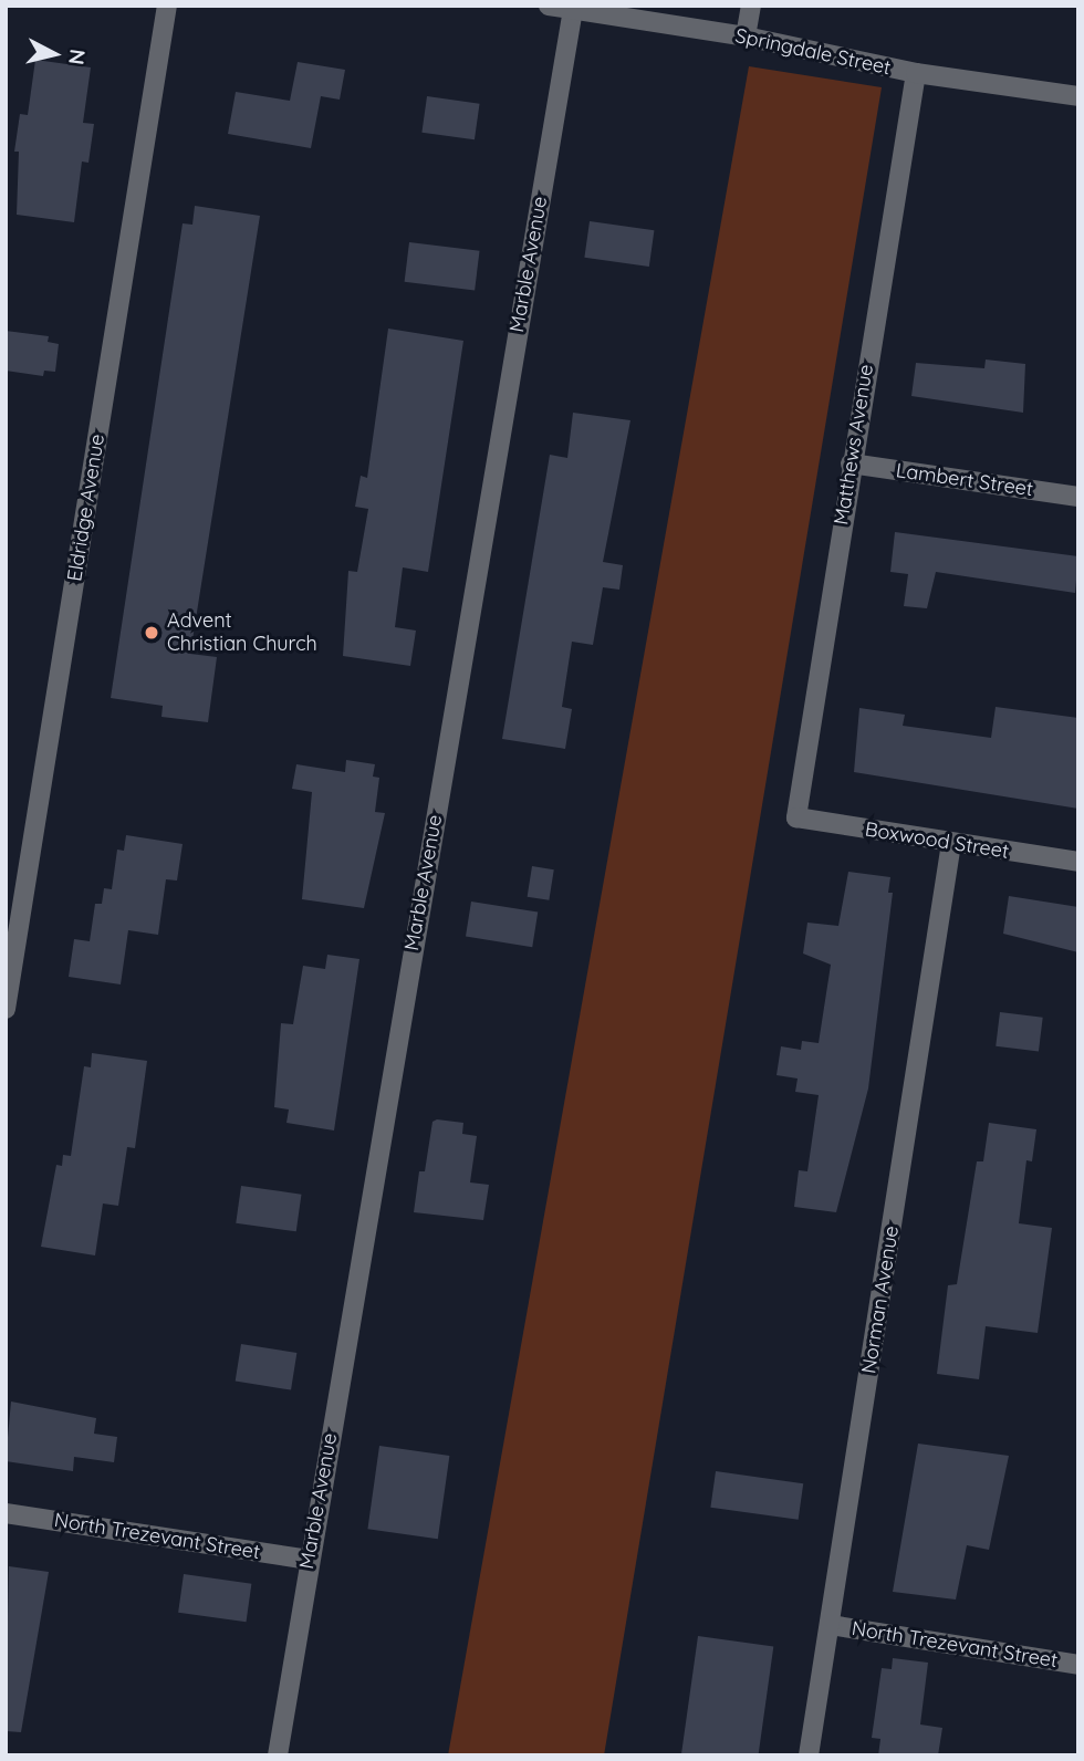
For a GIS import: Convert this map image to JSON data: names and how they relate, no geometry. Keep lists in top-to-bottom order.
{
  "streets": {
    "street": [
      "Springdale Street",
      "Marble Avenue",
      "Matthews Avenue",
      "Lambert Street",
      "Eldridge Avenue",
      "Boxwood Street",
      "Norman Avenue",
      "North Trezevant Street"
    ]
  },
  "crossings": [
    ["Springdale Street", "Marble Avenue"],
    ["Springdale Street", "Matthews Avenue"],
    ["Marble Avenue", "North Trezevant Street"],
    ["Matthews Avenue", "Lambert Street"],
    ["Matthews Avenue", "Boxwood Street"],
    ["Boxwood Street", "Norman Avenue"],
    ["Norman Avenue", "North Trezevant Street"]
  ],
  "places": ["Advent Christian Church"],
  "north": "right"
}
